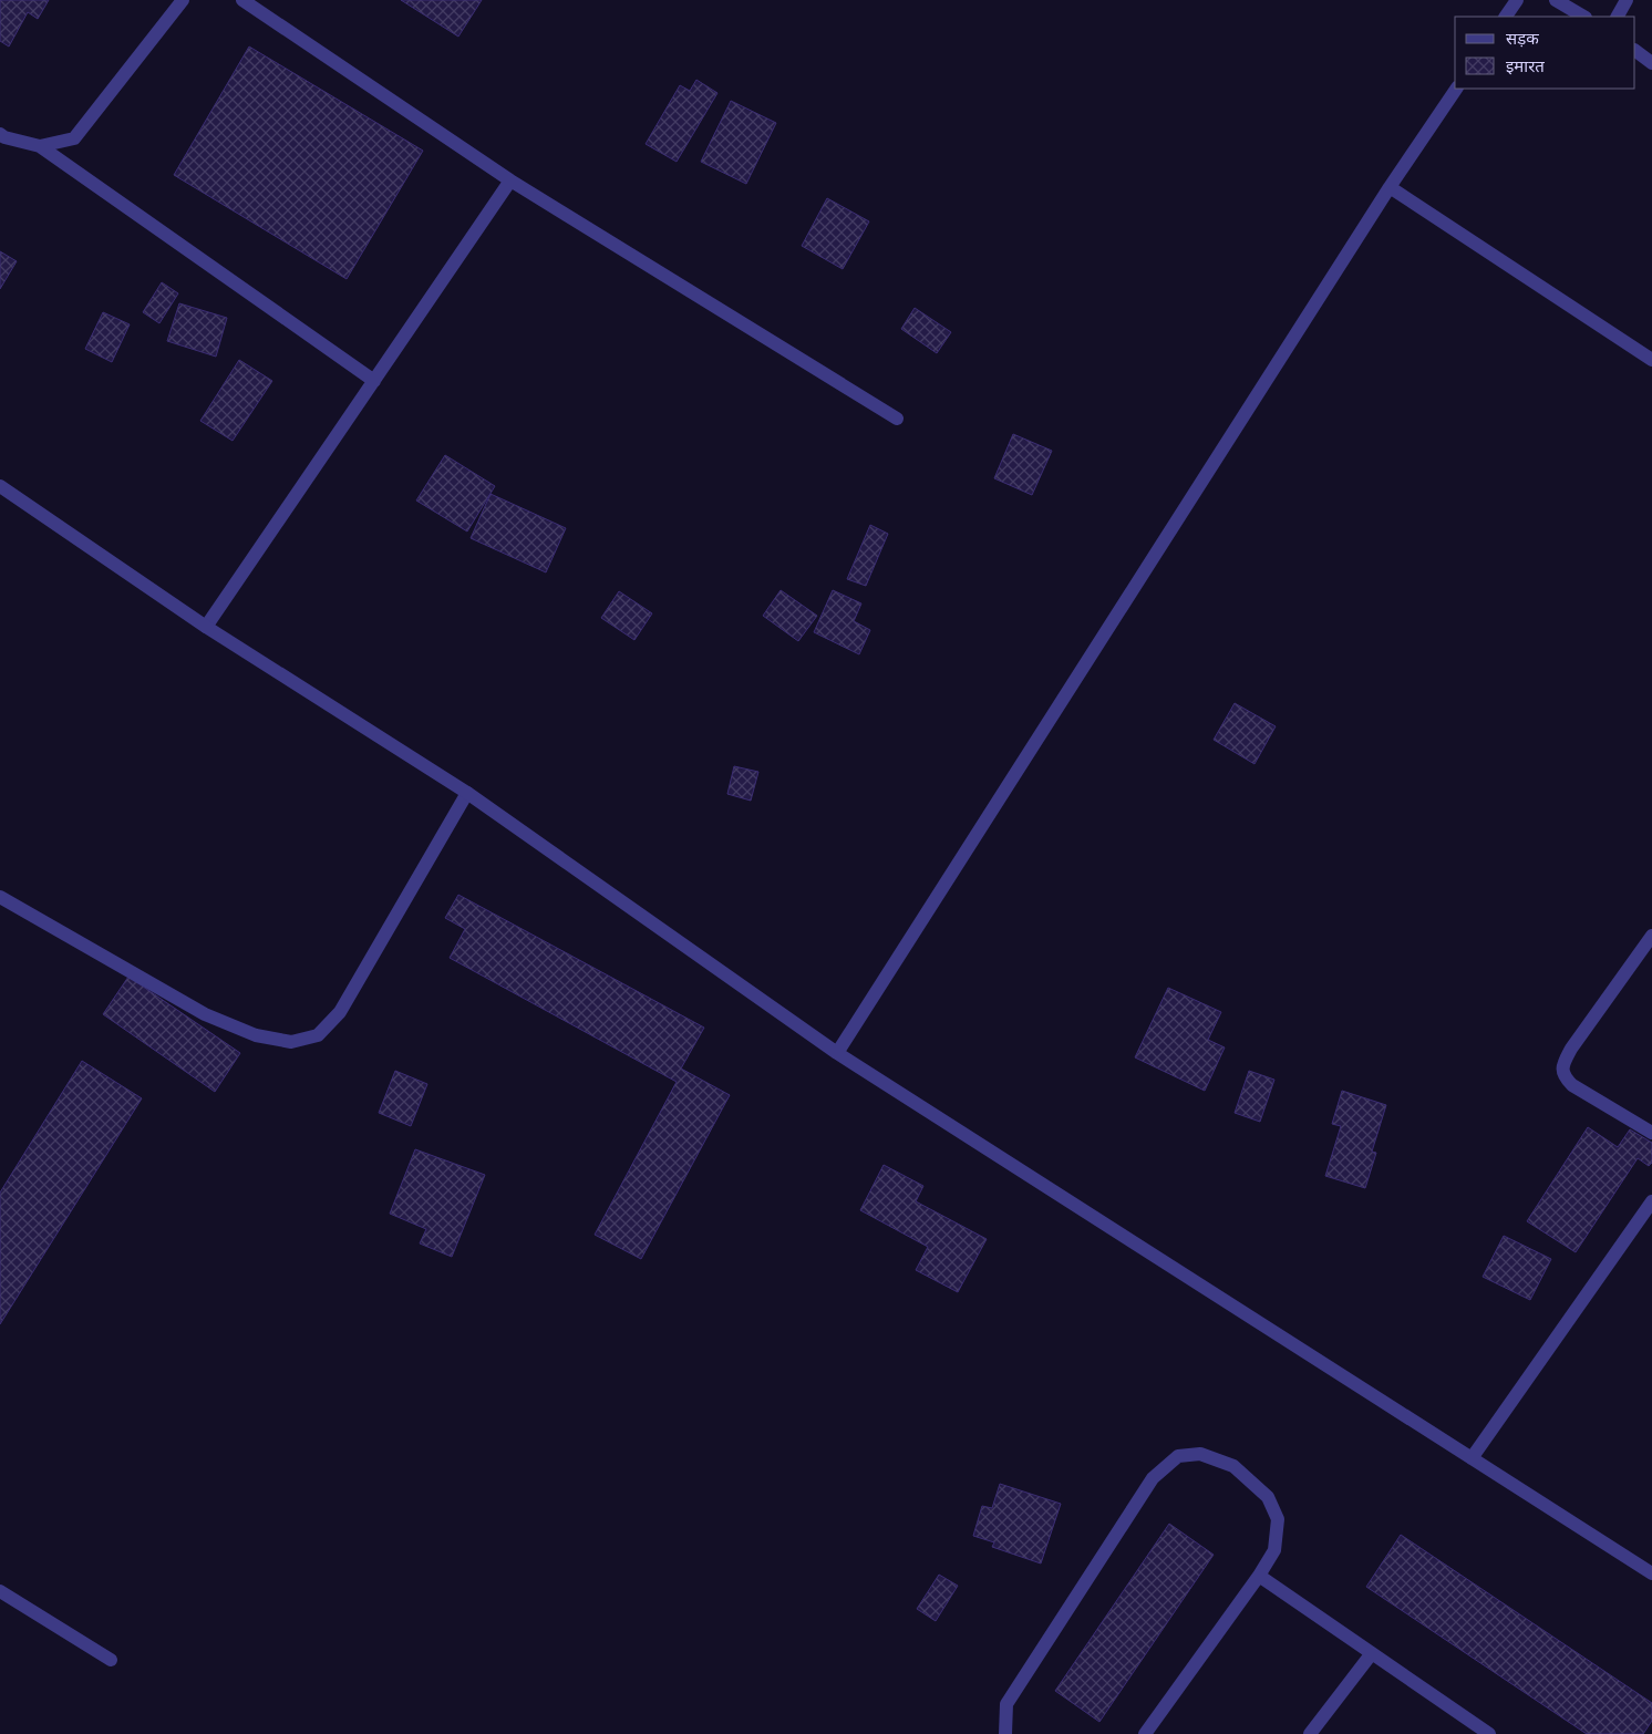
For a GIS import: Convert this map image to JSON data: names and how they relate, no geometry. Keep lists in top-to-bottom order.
{
  "legend": ["सड़क", "इमारत"]
}
